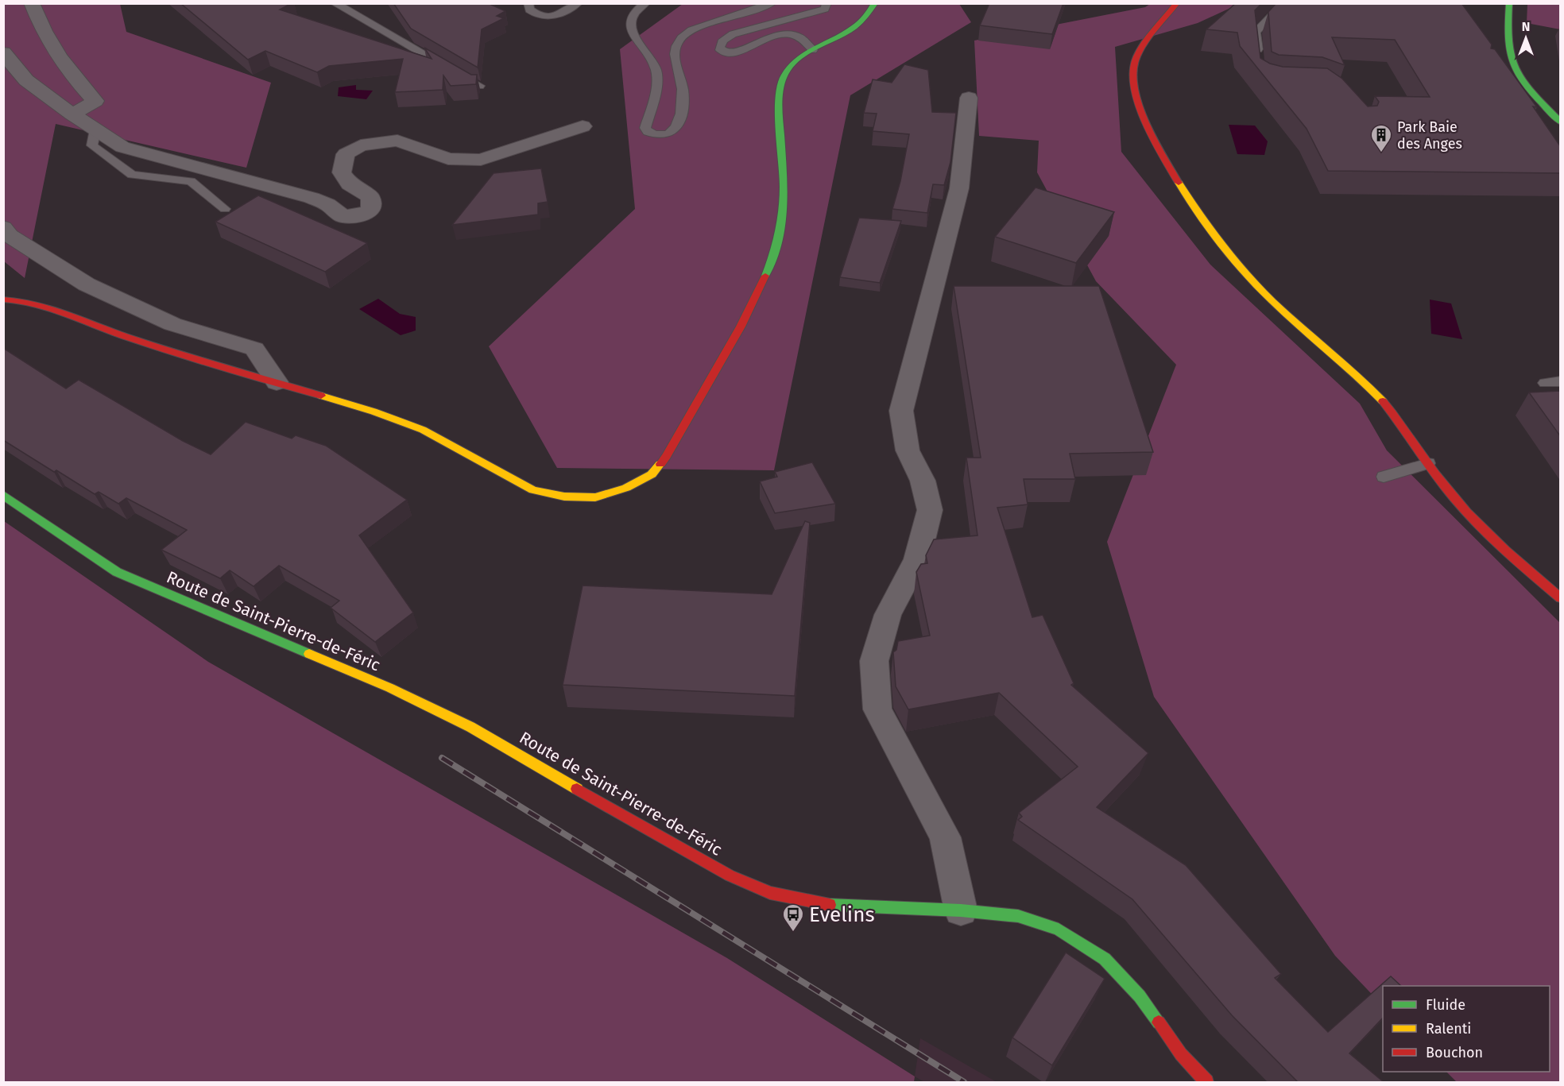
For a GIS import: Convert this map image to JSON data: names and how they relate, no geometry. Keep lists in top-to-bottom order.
{
  "streets": {
    "street": ["Route de Saint-Pierre-de-Féric"]
  },
  "places": {
    "building": ["Park Baie des Anges"],
    "bus stop": ["Evelins"]
  },
  "legend": ["Fluide", "Ralenti", "Bouchon"],
  "north": "top"
}
